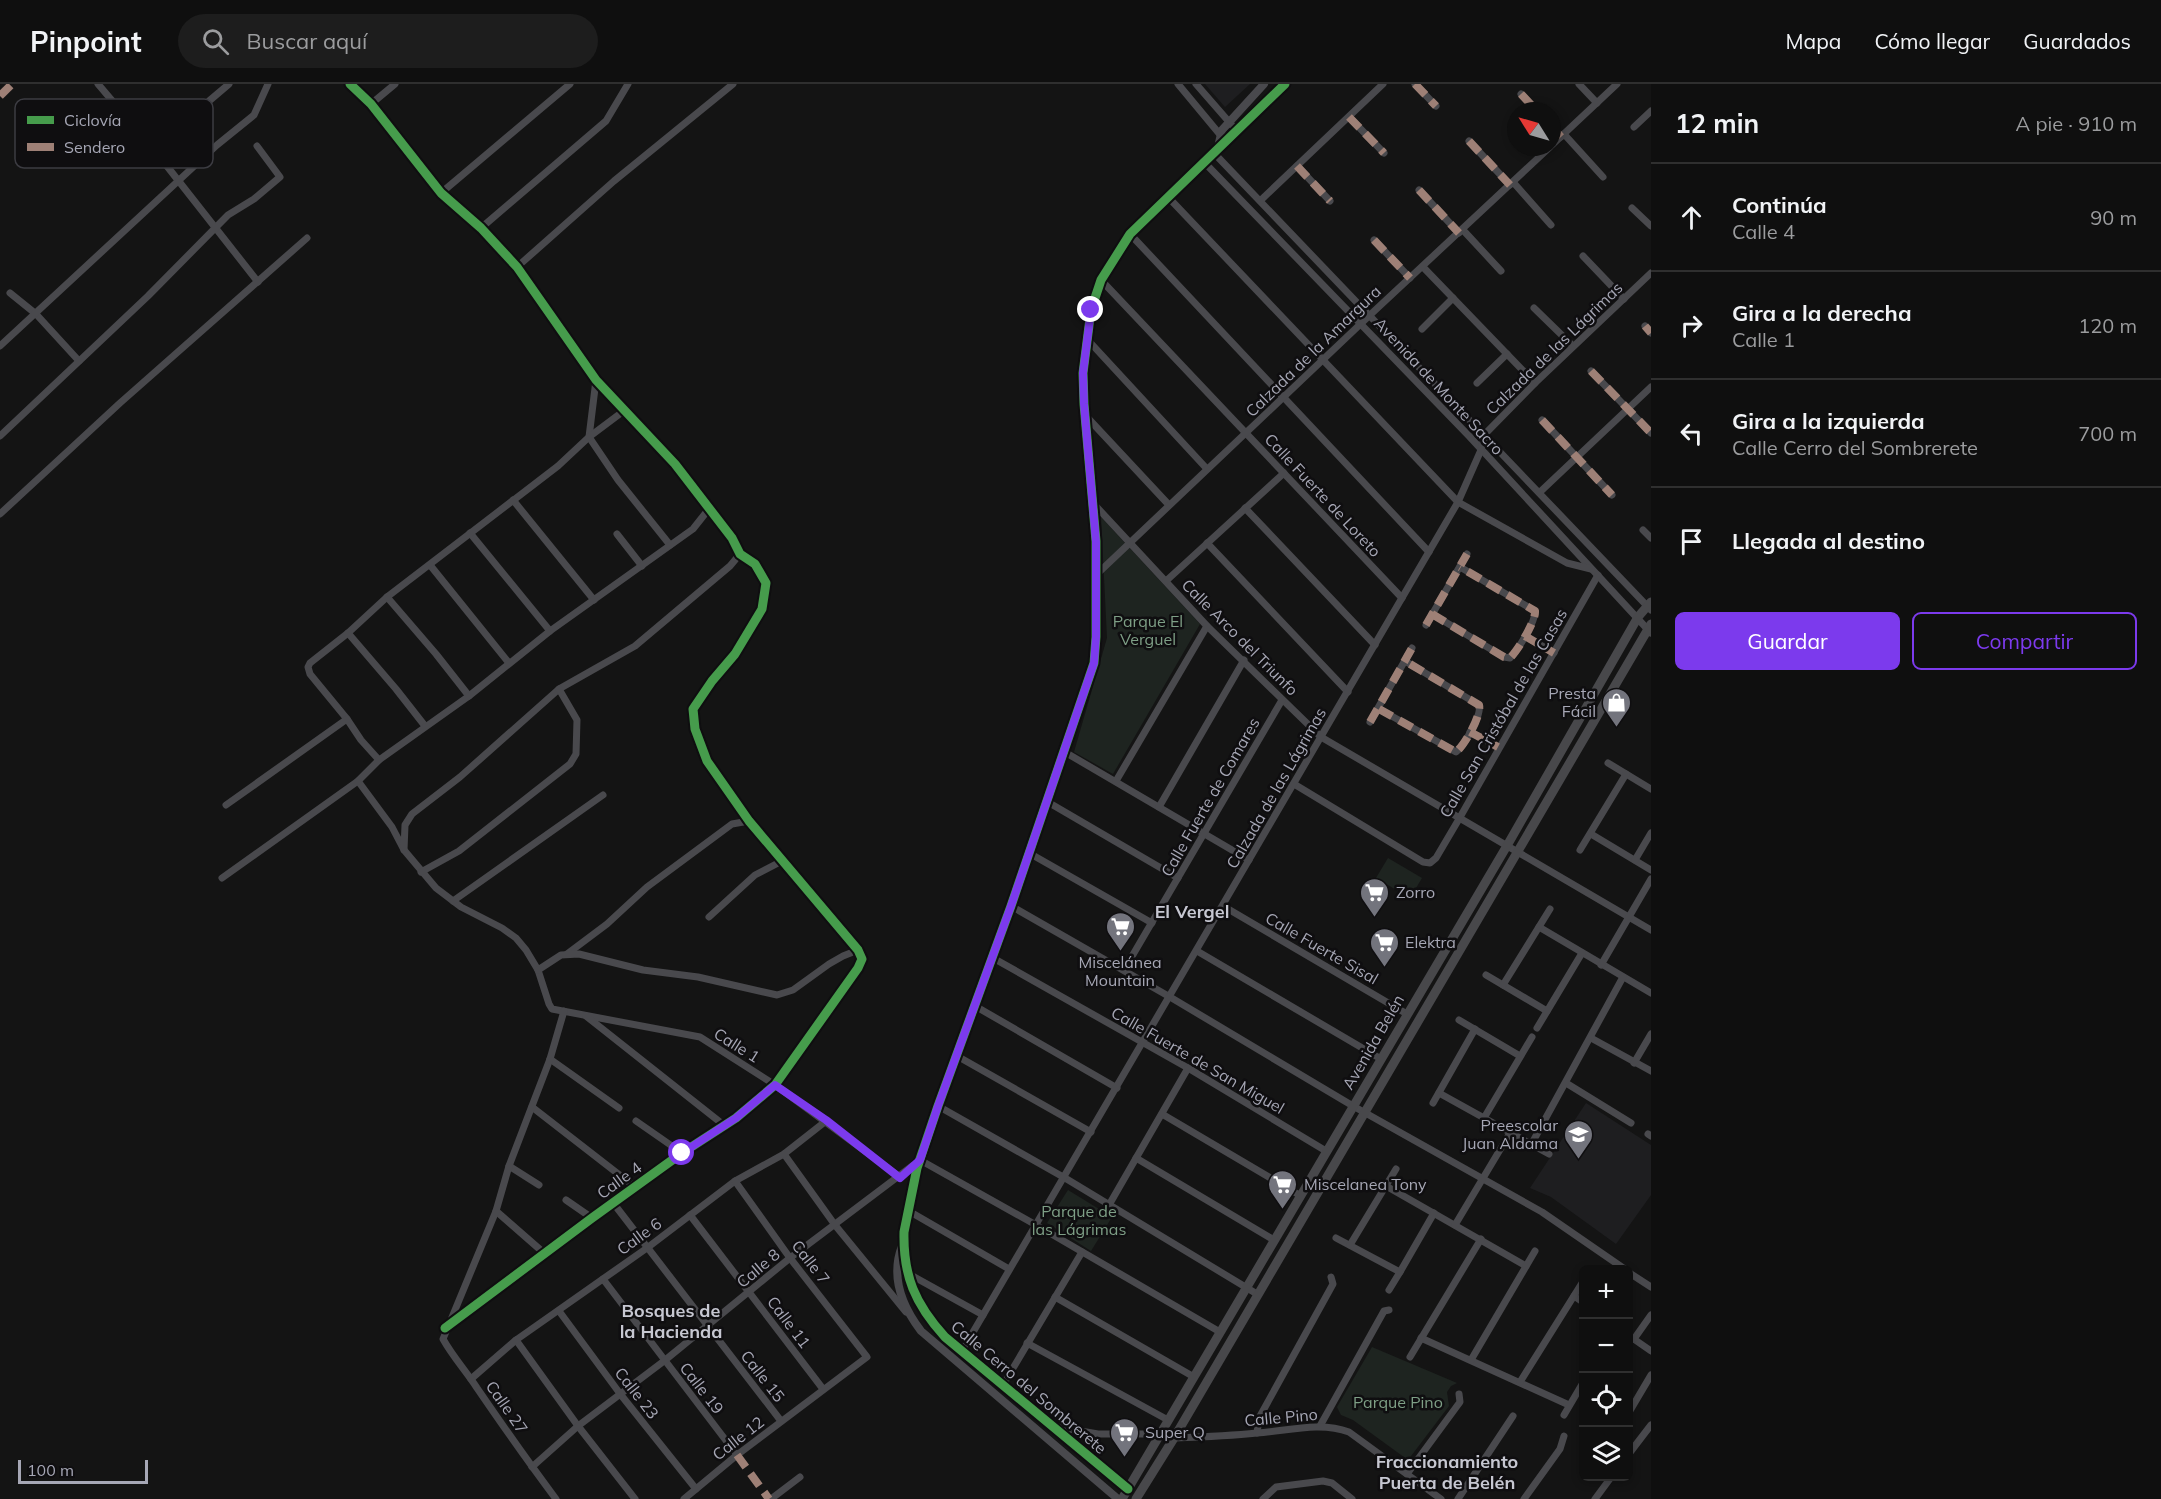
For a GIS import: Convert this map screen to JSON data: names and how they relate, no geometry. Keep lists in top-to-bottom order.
{
  "streets": {
    "main road": ["Avenida Belén", "Calle Cerro del Sombrerete"],
    "street": [
      "Calzada de las Lágrimas",
      "Calzada de la Amargura",
      "Avenida de Monte Sacro",
      "Calle Fuerte de Loreto",
      "Calle Arco del Triunfo",
      "Calle San Cristóbal de las Casas",
      "Calle Fuerte de Comares",
      "Calle Fuerte Sisal",
      "Calle 1",
      "Calle Fuerte de San Miguel",
      "Calle 4",
      "Calle 6",
      "Calle 7",
      "Calle 8",
      "Calle 11",
      "Calle 15",
      "Calle 19",
      "Calle 23",
      "Calle 27",
      "Calle Pino",
      "Calle 12"
    ]
  },
  "crossings": [
    ["Calzada de las Lágrimas", "Avenida de Monte Sacro"],
    ["Calzada de las Lágrimas", "Calle Fuerte de Loreto"],
    ["Calzada de las Lágrimas", "Calle Arco del Triunfo"],
    ["Calzada de las Lágrimas", "Calle San Cristóbal de las Casas"],
    ["Calzada de las Lágrimas", "Calle Fuerte Sisal"],
    ["Calzada de las Lágrimas", "Calle Fuerte de San Miguel"],
    ["Calzada de las Lágrimas", "Calle Cerro del Sombrerete"],
    ["Calzada de la Amargura", "Avenida de Monte Sacro"],
    ["Calzada de la Amargura", "Calle Fuerte de Loreto"],
    ["Calzada de la Amargura", "Calle Arco del Triunfo"],
    ["Calzada de la Amargura", "Calle Cerro del Sombrerete"],
    ["Avenida de Monte Sacro", "Calle San Cristóbal de las Casas"],
    ["Avenida de Monte Sacro", "Avenida Belén"],
    ["Avenida de Monte Sacro", "Calle Cerro del Sombrerete"],
    ["Calle Fuerte de Loreto", "Calle Cerro del Sombrerete"],
    ["Calle Arco del Triunfo", "Calle San Cristóbal de las Casas"],
    ["Calle Arco del Triunfo", "Calle Fuerte de Comares"],
    ["Calle Arco del Triunfo", "Avenida Belén"],
    ["Calle Arco del Triunfo", "Calle Cerro del Sombrerete"],
    ["Calle Fuerte Sisal", "Avenida Belén"],
    ["Avenida Belén", "Calle Fuerte de San Miguel"],
    ["Avenida Belén", "Calle Cerro del Sombrerete"],
    ["Avenida Belén", "Calle Pino"],
    ["Calle 1", "Calle 4"],
    ["Calle 1", "Calle 6"],
    ["Calle 1", "Calle 8"],
    ["Calle Fuerte de San Miguel", "Calle Cerro del Sombrerete"],
    ["Calle 4", "Calle 15"],
    ["Calle 4", "Calle 27"],
    ["Calle 6", "Calle 7"],
    ["Calle 6", "Calle 11"],
    ["Calle 6", "Calle 15"],
    ["Calle 6", "Calle 19"],
    ["Calle 6", "Calle 23"],
    ["Calle 6", "Calle 27"],
    ["Calle 7", "Calle 8"],
    ["Calle 7", "Calle 12"],
    ["Calle 8", "Calle 11"],
    ["Calle 8", "Calle 15"],
    ["Calle 8", "Calle Cerro del Sombrerete"],
    ["Calle 8", "Calle 19"],
    ["Calle 8", "Calle 23"],
    ["Calle 8", "Calle 27"],
    ["Calle 11", "Calle 12"],
    ["Calle 15", "Calle 12"],
    ["Calle 19", "Calle 12"],
    ["Calle 23", "Calle 12"]
  ],
  "districts": ["El Vergel", "Bosques de la Hacienda", "Fraccionamiento Puerta de Belén"],
  "parks": ["Parque El Verguel", "Parque de las Lágrimas", "Parque Pino"],
  "places": {
    "shop": ["Presta Fácil"],
    "supermarket": [
      "Zorro",
      "Miscelánea Mountain",
      "Elektra",
      "Miscelanea Tony",
      "Super Q"
    ],
    "school or university": ["Preescolar Juan Aldama"]
  },
  "legend": ["Ciclovía", "Sendero"],
  "scale_bar": "100 m",
  "north": "top left",
  "page": {
    "header": "Pinpoint",
    "search": "Buscar aquí",
    "nav": ["Mapa", "Cómo llegar", "Guardados"],
    "heading": ["12 min", "A pie · 910 m"],
    "list": [
      ["Continúa", "Calle 4", "90 m"],
      ["Gira a la derecha", "Calle 1", "120 m"],
      ["Gira a la izquierda", "Calle Cerro del Sombrerete", "700 m"],
      "Llegada al destino"
    ],
    "buttons": ["Guardar", "Compartir"],
    "map_buttons": ["+", "−"],
    "scale": "100 m"
  }
}
